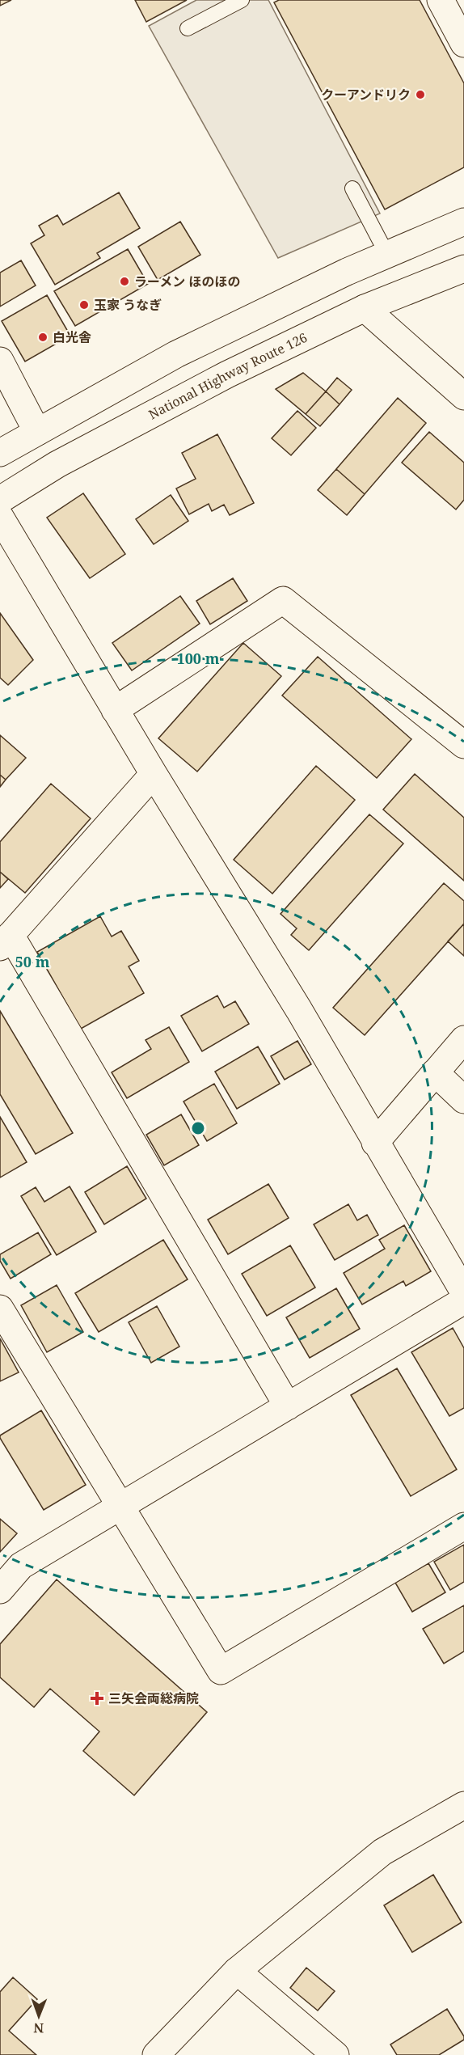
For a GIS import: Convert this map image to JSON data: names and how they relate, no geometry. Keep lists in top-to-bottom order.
{
  "streets": {
    "main road": ["National Highway Route 126"]
  },
  "places": {
    "other": [
      "クーアンドリク",
      "ラーメン ほのほの",
      "玉家 うなぎ",
      "白光舎"
    ],
    "health": ["三矢会両総病院"]
  },
  "north": "bottom",
  "rings": ["100 m", "50 m"]
}
